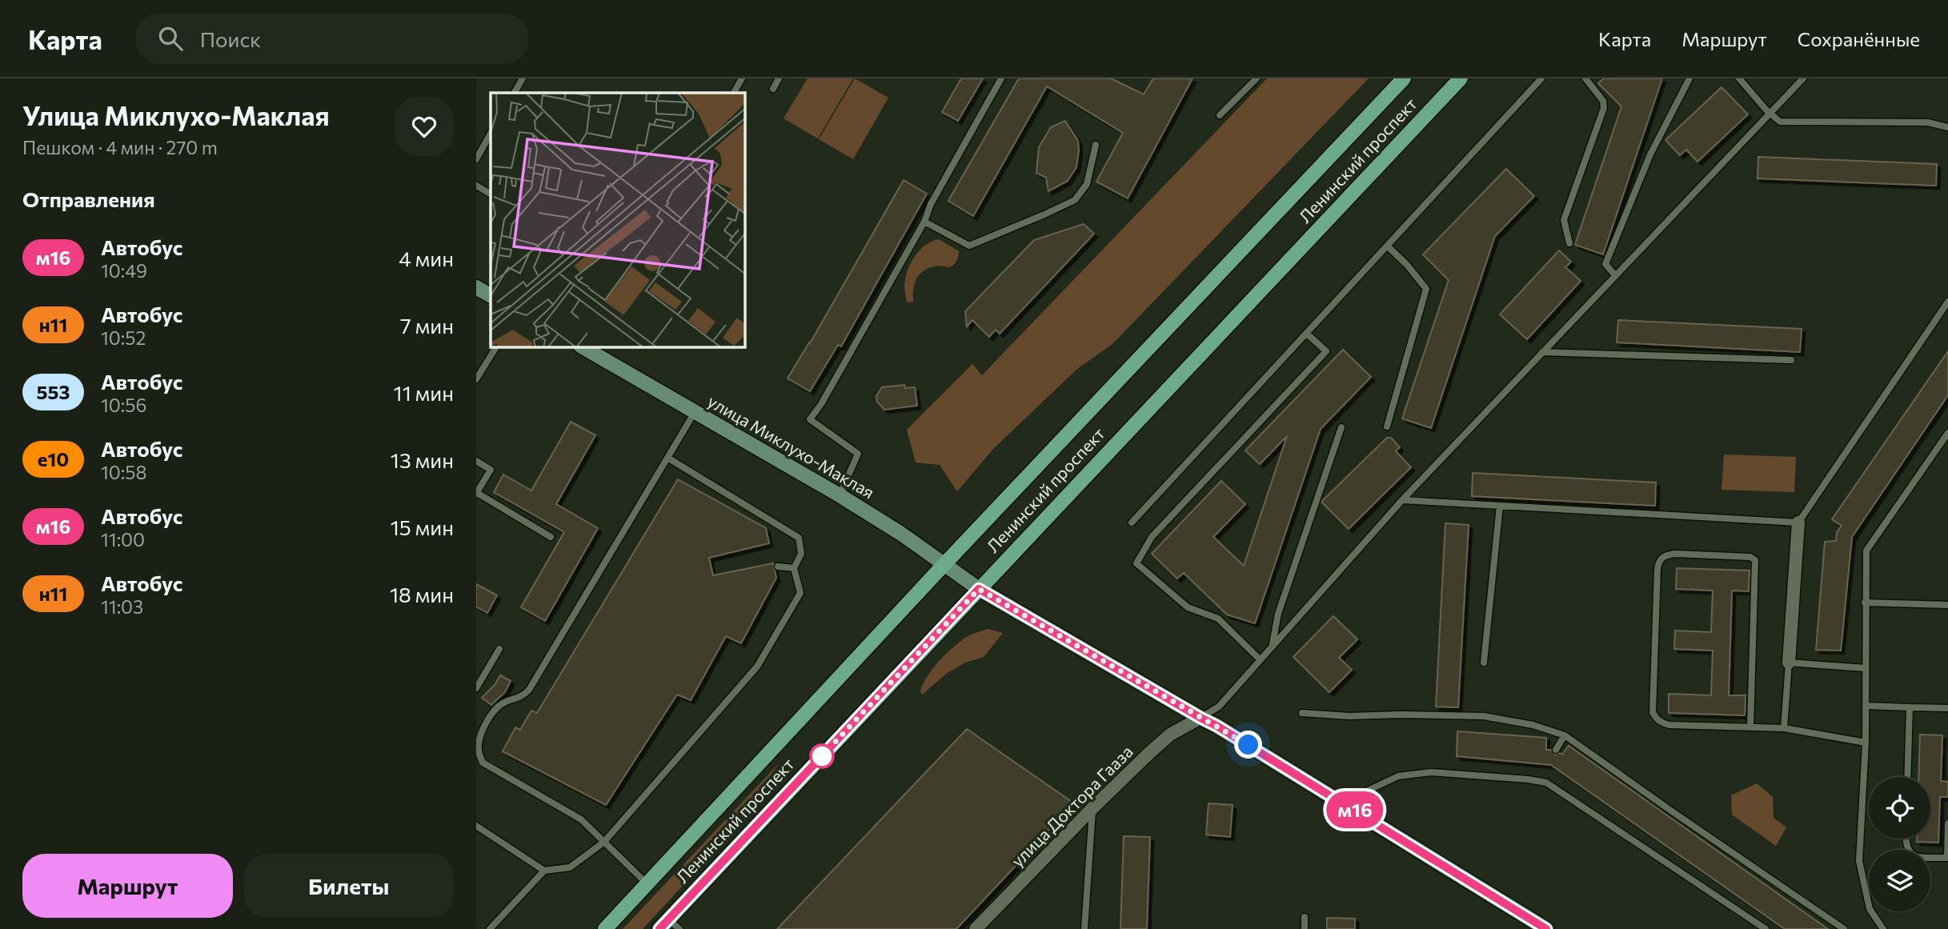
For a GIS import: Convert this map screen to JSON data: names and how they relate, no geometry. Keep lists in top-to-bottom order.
{
  "streets": {
    "main road": ["Ленинский проспект", "улица Миклухо-Маклая"],
    "street": ["улица Доктора Гааза"]
  },
  "crossings": [
    ["Ленинский проспект", "улица Миклухо-Маклая"],
    ["улица Миклухо-Маклая", "улица Доктора Гааза"]
  ],
  "lines": ["bus line м16"],
  "page": {
    "header": "Карта",
    "search": "Поиск",
    "nav": ["Карта", "Маршрут", "Сохранённые"],
    "heading": [
      ["Улица Миклухо-Маклая", "Пешком · 4 мин · 270 m"],
      "Отправления"
    ],
    "on_map": "м16",
    "list": [
      {
        "mark": "м16",
        "name": "Автобус",
        "note": "10:49",
        "value": "4 мин"
      },
      {
        "mark": "н11",
        "name": "Автобус",
        "note": "10:52",
        "value": "7 мин"
      },
      {
        "mark": "553",
        "name": "Автобус",
        "note": "10:56",
        "value": "11 мин"
      },
      {
        "mark": "е10",
        "name": "Автобус",
        "note": "10:58",
        "value": "13 мин"
      },
      {
        "mark": "м16",
        "name": "Автобус",
        "note": "11:00",
        "value": "15 мин"
      },
      {
        "mark": "н11",
        "name": "Автобус",
        "note": "11:03",
        "value": "18 мин"
      }
    ],
    "buttons": ["Маршрут", "Билеты"]
  }
}
